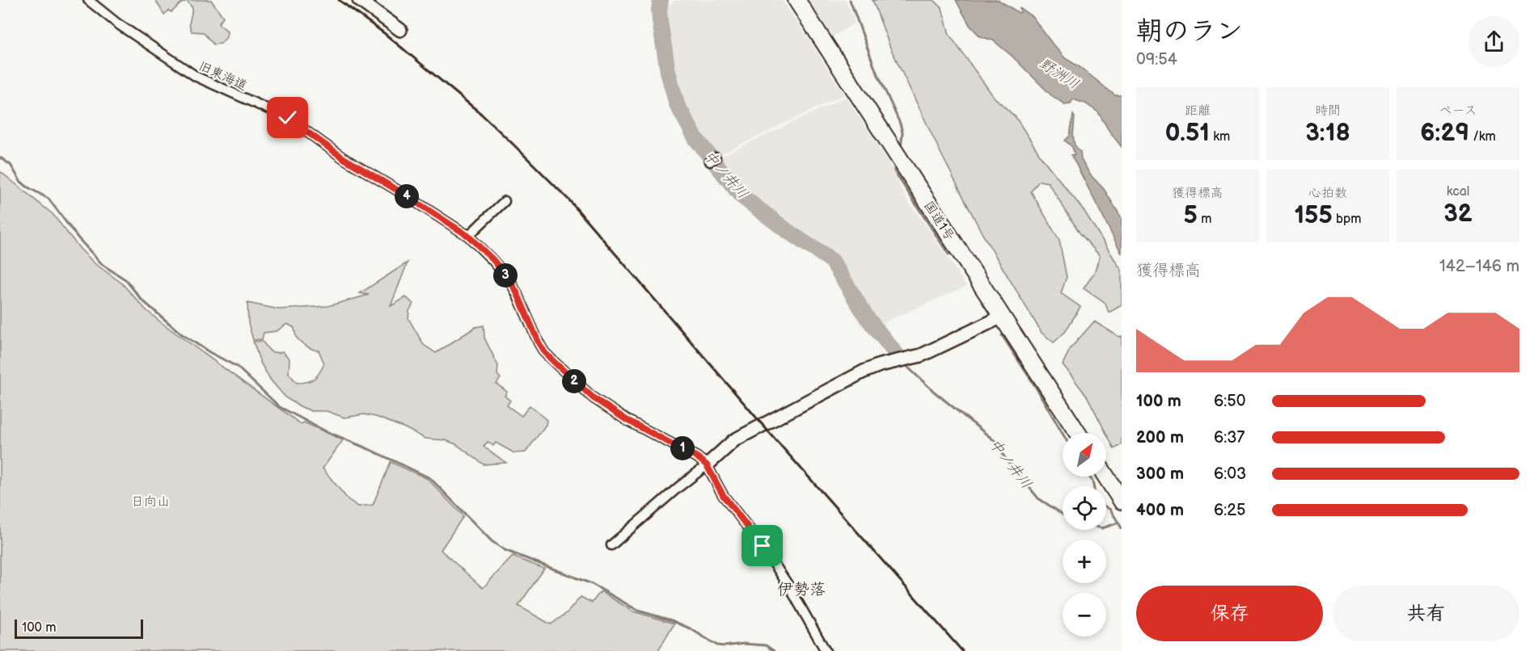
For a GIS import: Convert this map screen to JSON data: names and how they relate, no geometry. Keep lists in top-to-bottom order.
{
  "streets": {
    "highway": ["国道1号"],
    "street": ["旧東海道"]
  },
  "districts": ["伊勢落"],
  "water": ["野洲川", "中ノ井川"],
  "parks": ["日向山"],
  "scale_bar": "100 m",
  "north": "top right",
  "page": {
    "heading": ["朝のラン", "09:54"],
    "stats": [
      ["距離", "0.51 km"],
      ["時間", "3:18"],
      ["ペース", "6:29 /km"],
      ["獲得標高", "5 m"],
      ["心拍数", "155 bpm"],
      ["kcal", "32"]
    ],
    "pins": [
      "4",
      "3",
      "2",
      "1"
    ],
    "chart": ["獲得標高", "142–146 m"],
    "list": [
      {
        "name": "100 m",
        "note": "6:50"
      },
      {
        "name": "200 m",
        "note": "6:37"
      },
      {
        "name": "300 m",
        "note": "6:03"
      },
      {
        "name": "400 m",
        "note": "6:25"
      }
    ],
    "map_buttons": ["+", "−"],
    "buttons": ["保存", "共有"],
    "scale": "100 m"
  }
}
